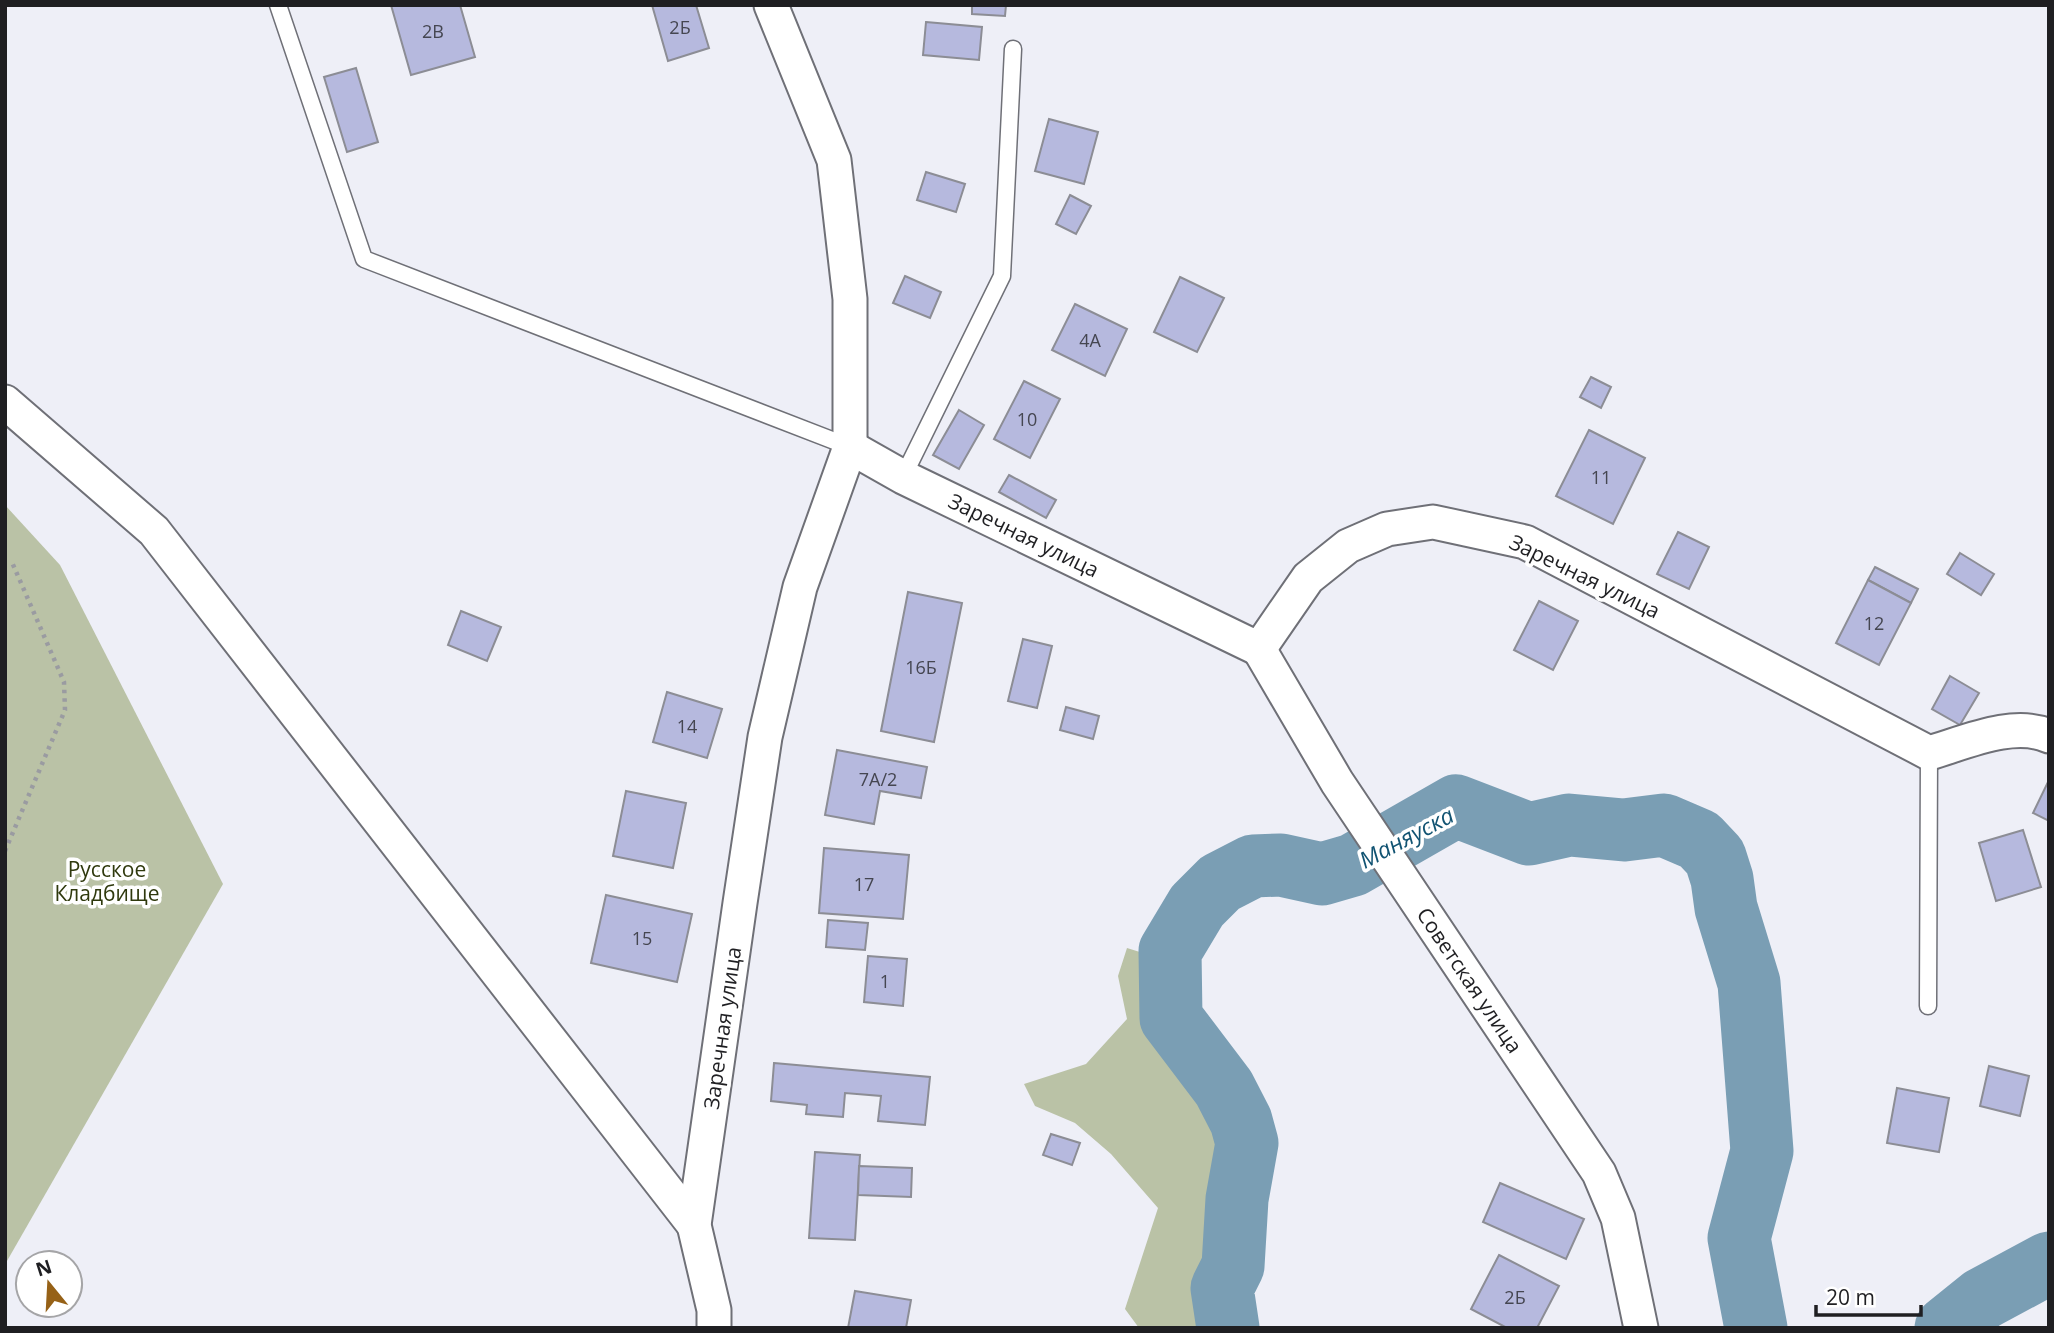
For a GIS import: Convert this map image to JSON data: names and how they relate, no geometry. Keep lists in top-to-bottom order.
{
  "streets": {
    "street": ["Заречная улица", "Советская улица"]
  },
  "crossings": [
    ["Заречная улица", "Советская улица"]
  ],
  "water": ["Маняуска"],
  "parks": ["Русское Кладбище"],
  "house_numbers": [
    "2Б",
    "2В",
    "4А",
    "10",
    "11",
    "12",
    "16Б",
    "14",
    "7А/2",
    "17",
    "15",
    "1",
    "2Б"
  ],
  "scale_bar": "20 m",
  "north": "top"
}
